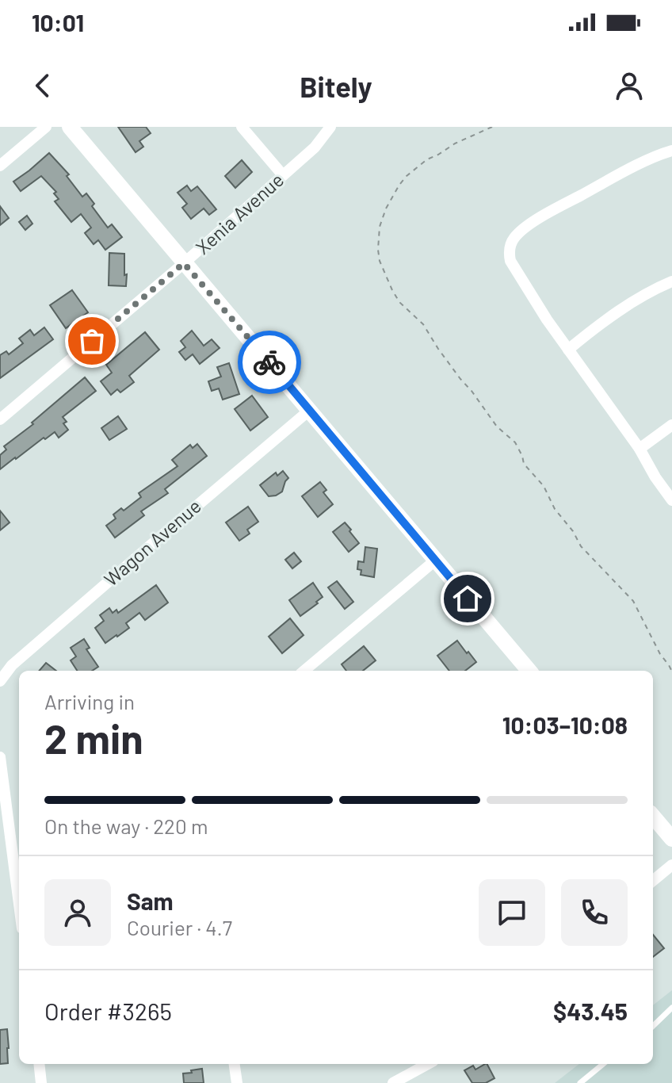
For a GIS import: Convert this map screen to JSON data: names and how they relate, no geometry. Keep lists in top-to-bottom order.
{
  "streets": {
    "street": ["Xenia Avenue", "Wagon Avenue"]
  },
  "page": {
    "status": "10:01",
    "header": "Bitely",
    "heading": ["2 min", "Arriving in", "10:03–10:08"],
    "panel": [
      "Sam",
      "Courier · 4.7",
      "Order #3265",
      "$43.45"
    ],
    "bar": "On the way · 220 m"
  }
}
